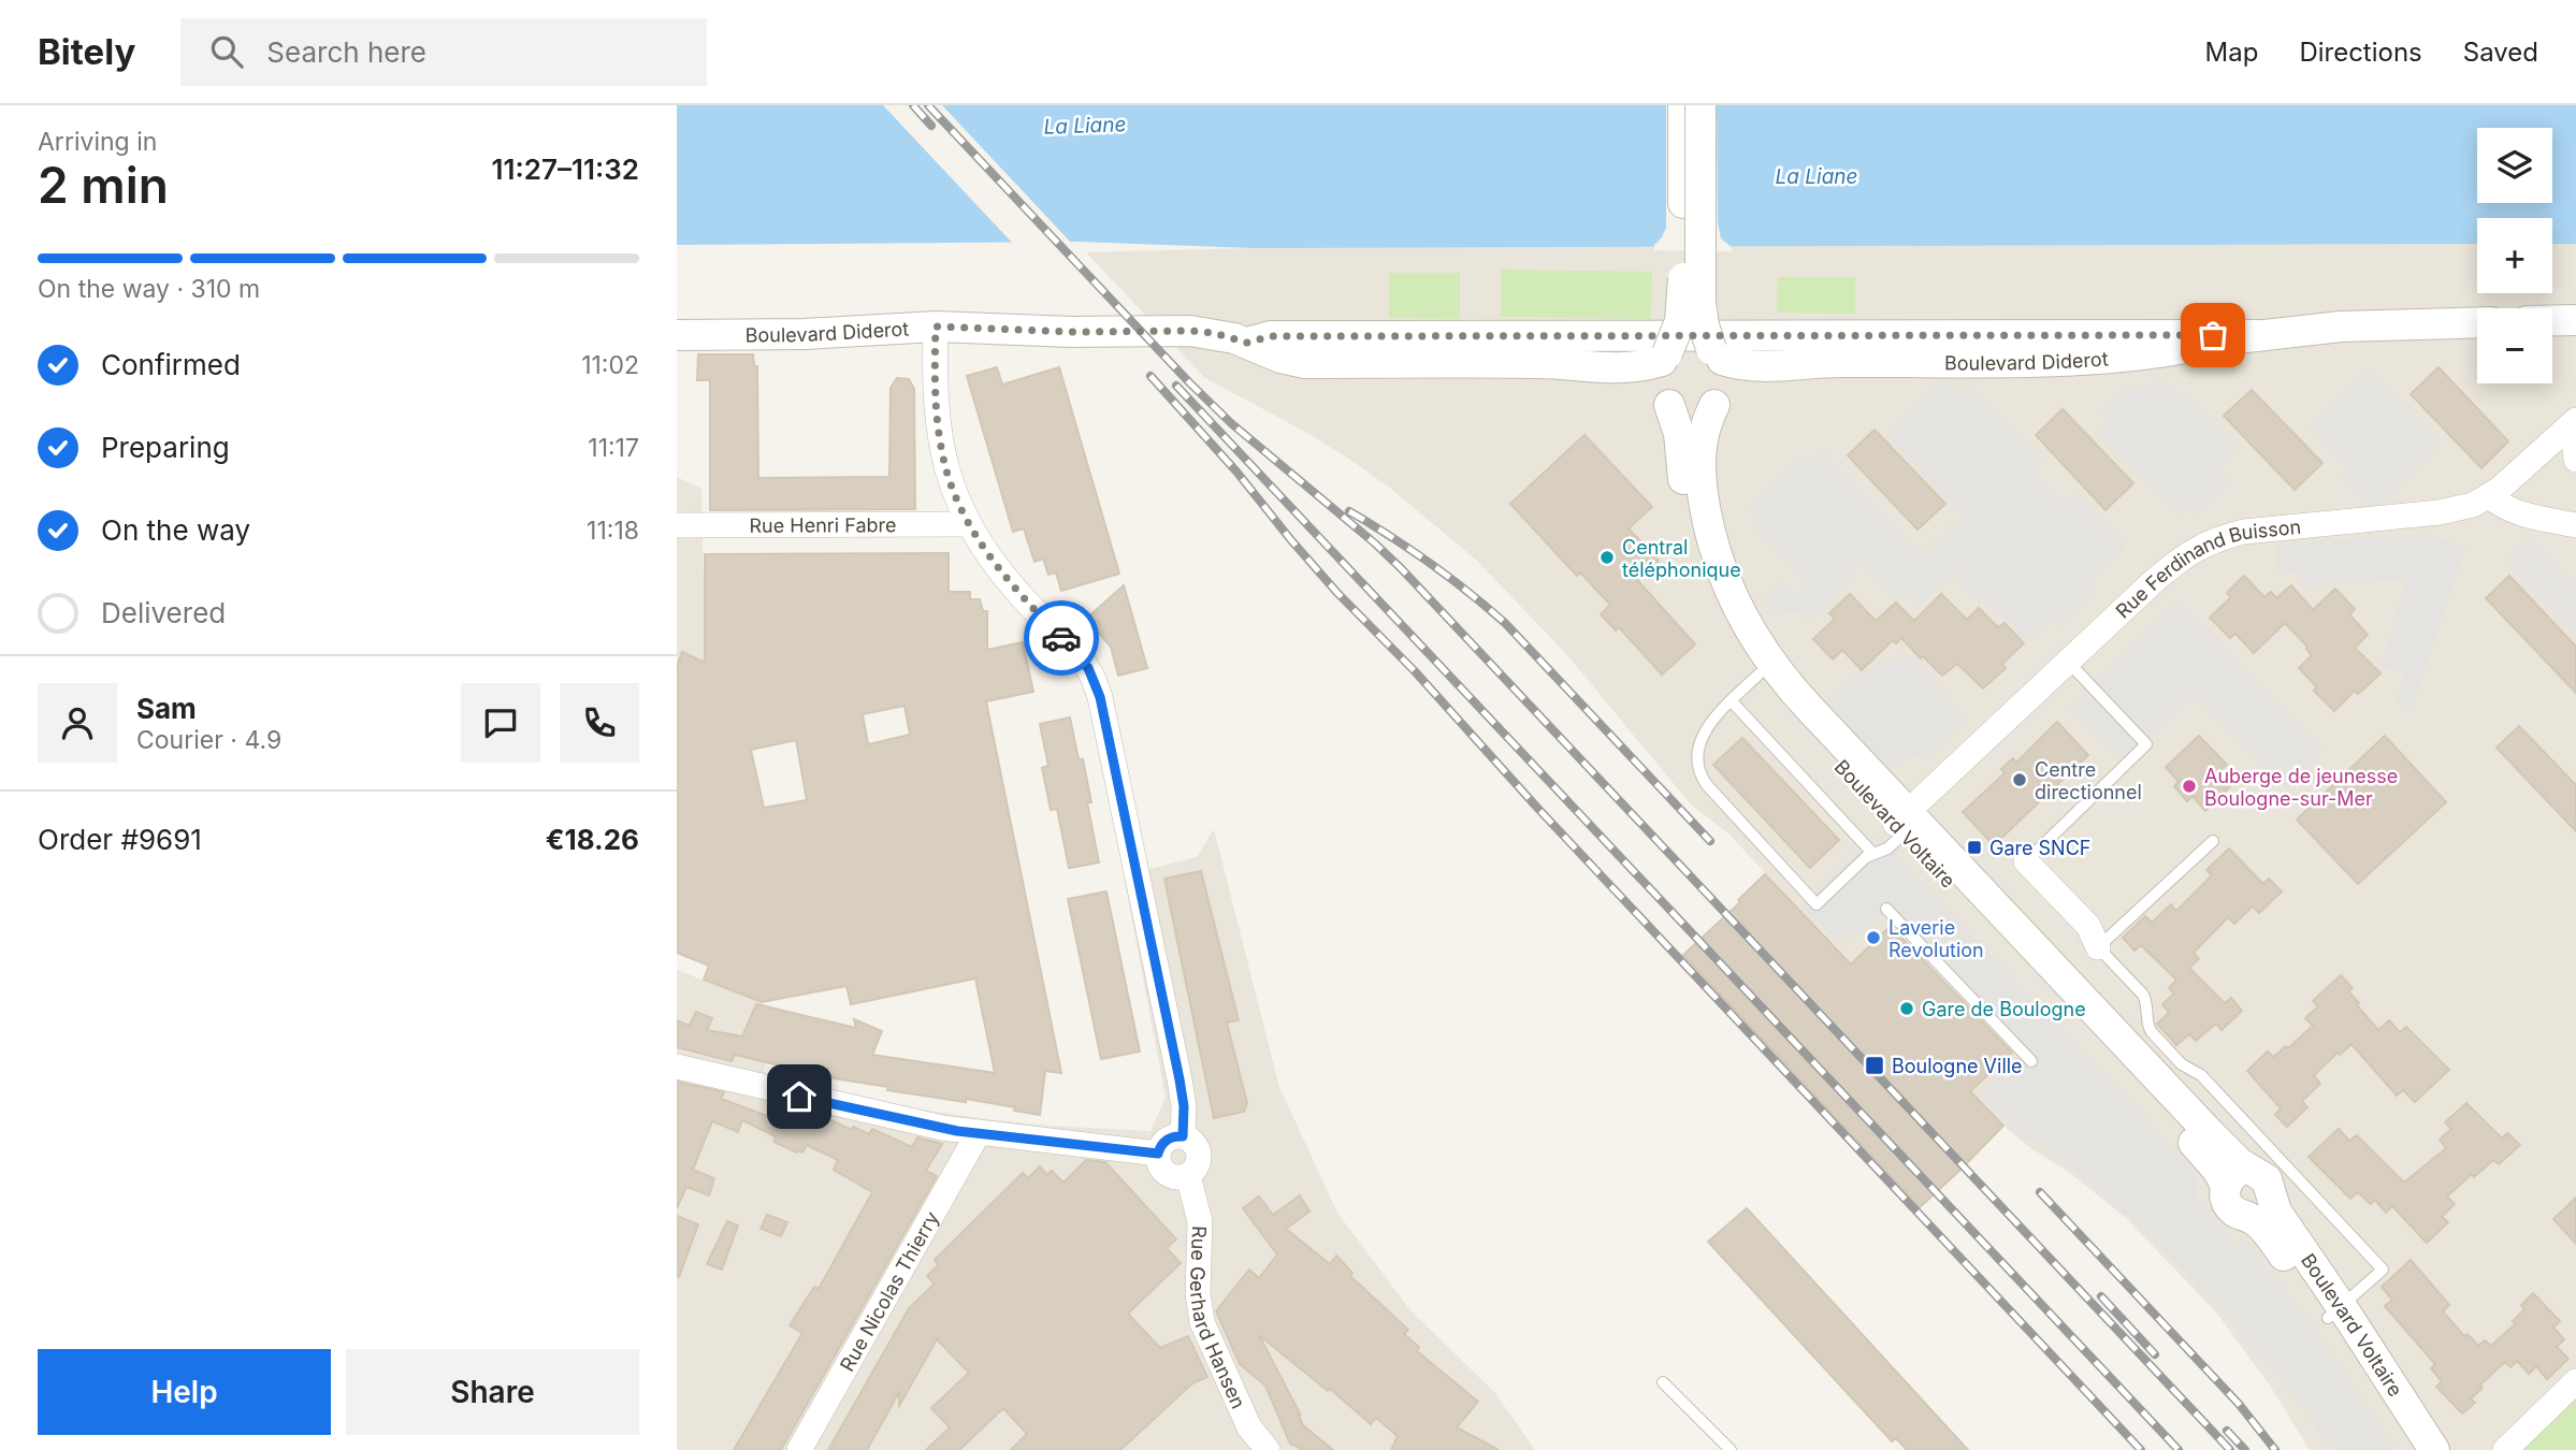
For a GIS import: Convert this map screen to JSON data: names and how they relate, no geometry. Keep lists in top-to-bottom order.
{
  "streets": {
    "street": [
      "Boulevard Diderot",
      "Rue Henri Fabre",
      "Rue Ferdinand Buisson",
      "Boulevard Voltaire",
      "Rue Nicolas Thierry",
      "Rue Gerhard Hansen"
    ]
  },
  "crossings": [
    ["Boulevard Diderot", "Boulevard Voltaire"],
    ["Rue Ferdinand Buisson", "Boulevard Voltaire"]
  ],
  "water": ["La Liane"],
  "places": {
    "other": [
      "Central téléphonique",
      "Centre directionnel",
      "Auberge de jeunesse Boulogne-sur-Mer",
      "Laverie Revolution",
      "Gare de Boulogne"
    ],
    "transit": ["Gare SNCF", "Boulogne Ville"]
  },
  "page": {
    "header": "Bitely",
    "search": "Search here",
    "nav": ["Map", "Directions", "Saved"],
    "heading": ["2 min", "Arriving in", "11:27–11:32"],
    "panel": [
      "Sam",
      "Courier · 4.9",
      "Order #9691",
      "€18.26"
    ],
    "map_buttons": ["+", "−"],
    "bar": "On the way · 310 m",
    "list": [
      ["Confirmed", "11:02"],
      ["Preparing", "11:17"],
      ["On the way", "11:18"],
      "Delivered"
    ],
    "buttons": ["Help", "Share"]
  }
}
